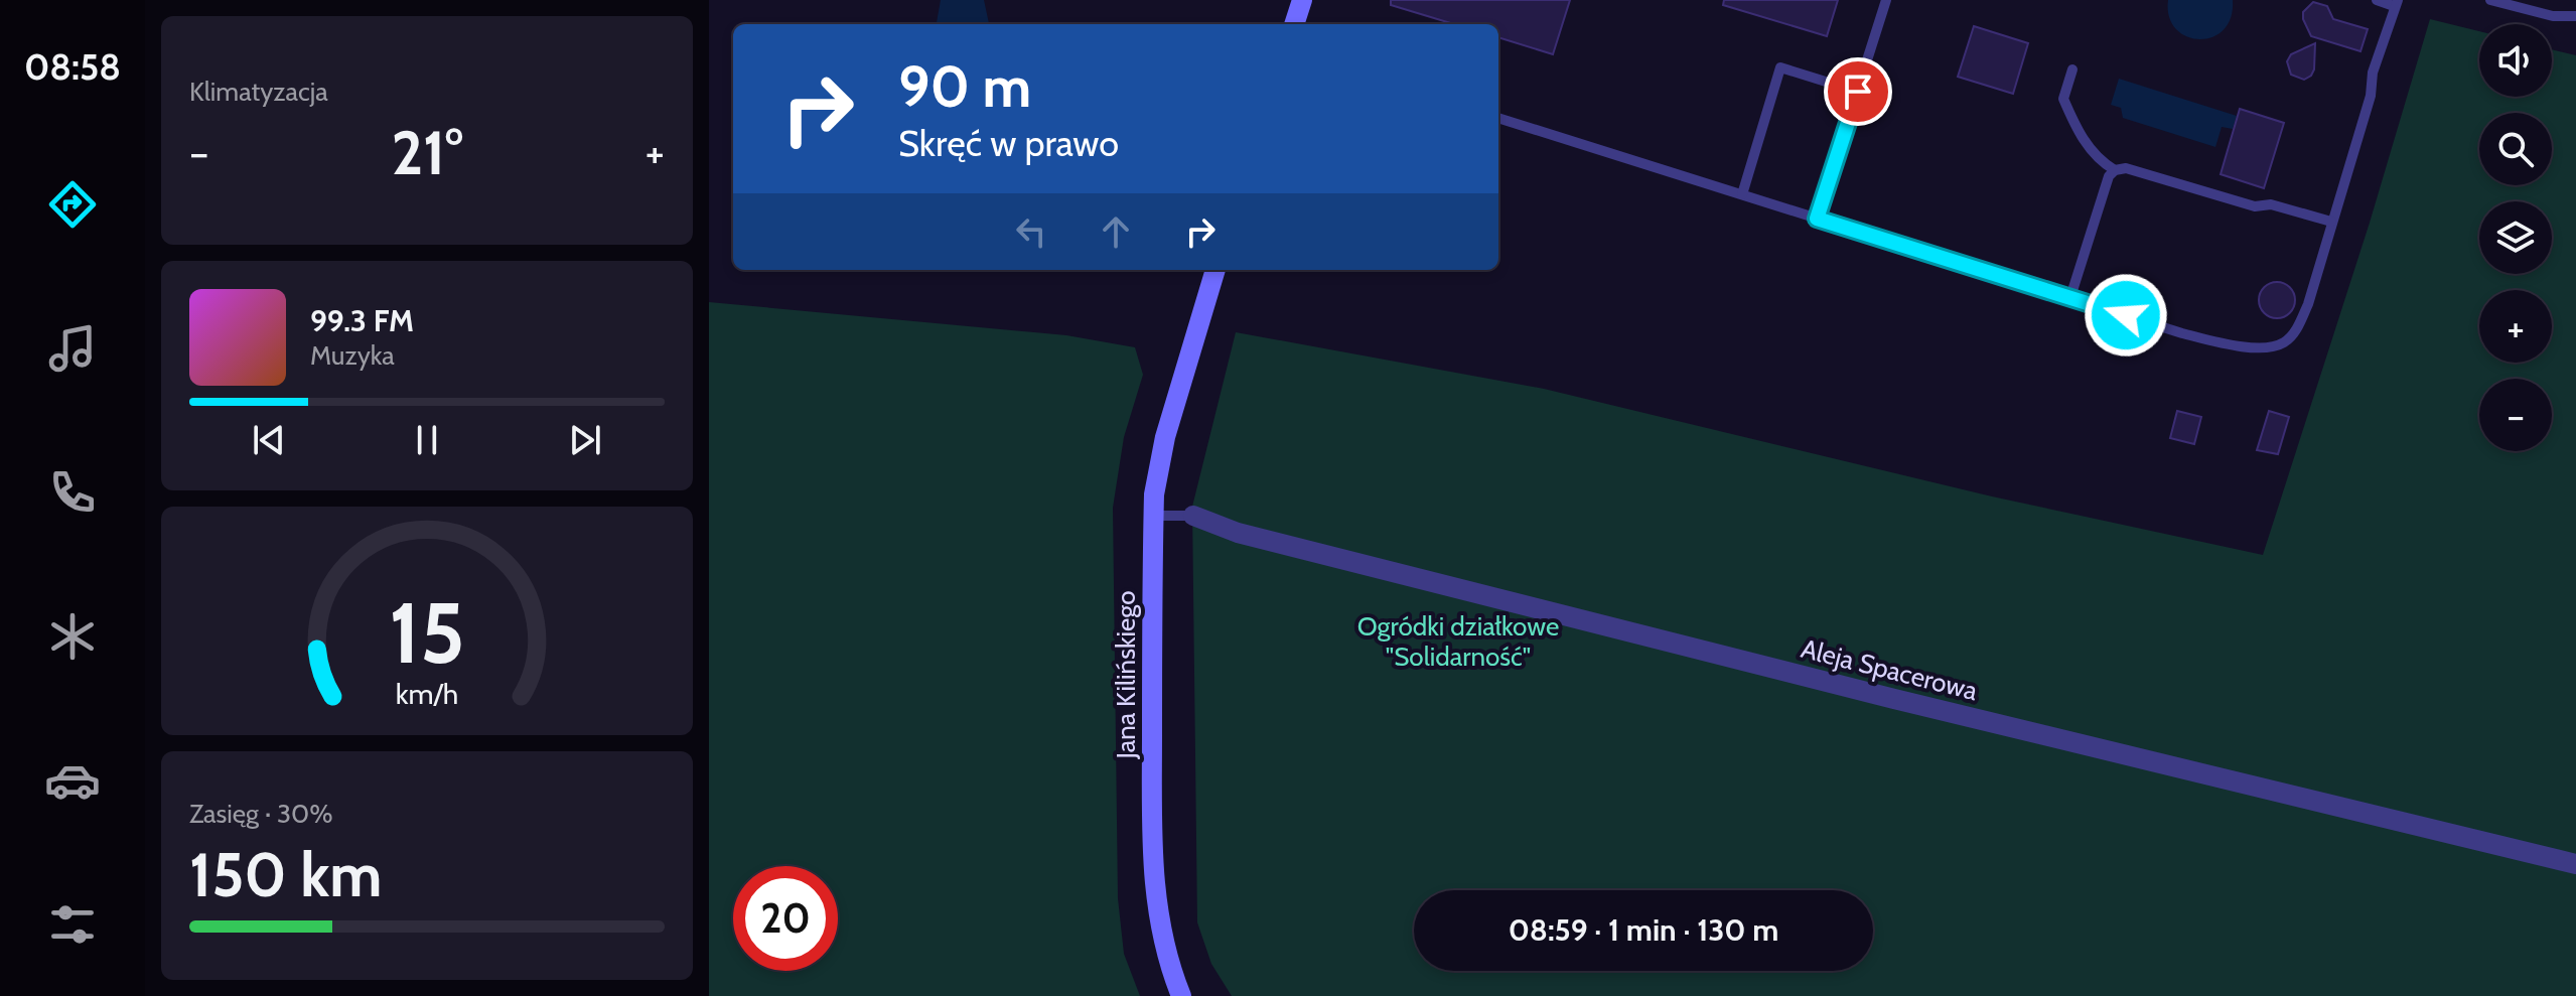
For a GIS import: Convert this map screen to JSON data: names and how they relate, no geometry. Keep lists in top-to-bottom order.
{
  "streets": {
    "street": ["Aleja Spacerowa", "Jana Kilińskiego"]
  },
  "parks": ["Ogródki działkowe \"Solidarność\""],
  "page": {
    "tabs": "08:58",
    "tile": [
      "Klimatyzacja",
      ["Zasięg · 30%", "150 km"]
    ],
    "map_buttons": ["+", "−"],
    "turn": ["90 m", "Skręć w prawo"],
    "heat": ["−", "21°", "+"],
    "song": ["99.3 FM", "Muzyka"],
    "limit": "20",
    "trip": "08:59 · 1 min · 130 m",
    "gauge": ["15", "km/h"]
  }
}
